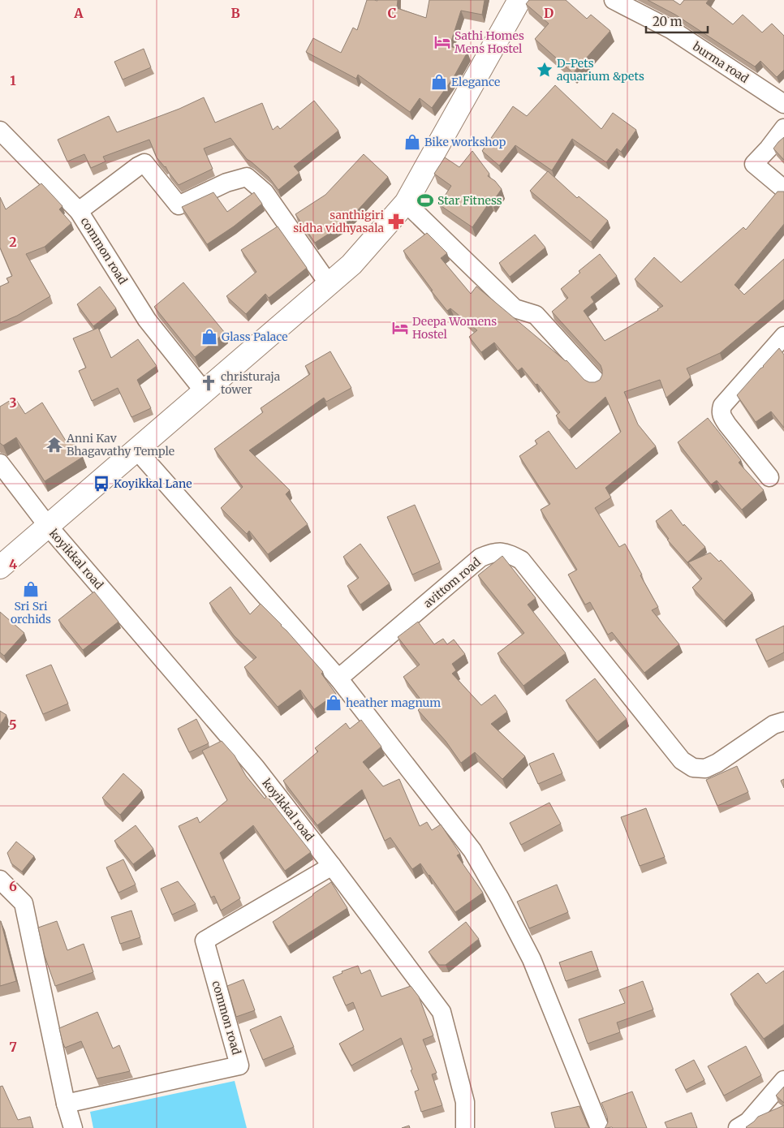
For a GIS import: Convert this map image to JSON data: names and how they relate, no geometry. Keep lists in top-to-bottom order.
{
  "streets": {
    "street": [
      "burma road",
      "common road",
      "koyikkal road",
      "avittom road"
    ]
  },
  "crossings": [
    ["common road", "koyikkal road"]
  ],
  "places": {
    "hotel": ["Sathi Homes Mens Hostel", "Deepa Womens Hostel"],
    "place": ["D-Pets aquarium &pets"],
    "shop": [
      "Elegance",
      "Bike workshop",
      "Glass Palace",
      "Sri Sri orchids",
      "heather magnum"
    ],
    "sports": ["Star Fitness"],
    "pharmacy": ["santhigiri sidha vidhyasala"],
    "church": ["christuraja tower"],
    "temple": ["Anni Kav Bhagavathy Temple"],
    "bus stop": ["Koyikkal Lane"]
  },
  "scale_bar": "20 m",
  "grid": {
    "columns": [
      "A",
      "B",
      "C",
      "D"
    ],
    "rows": [
      "1",
      "2",
      "3",
      "4",
      "5",
      "6",
      "7"
    ]
  }
}
